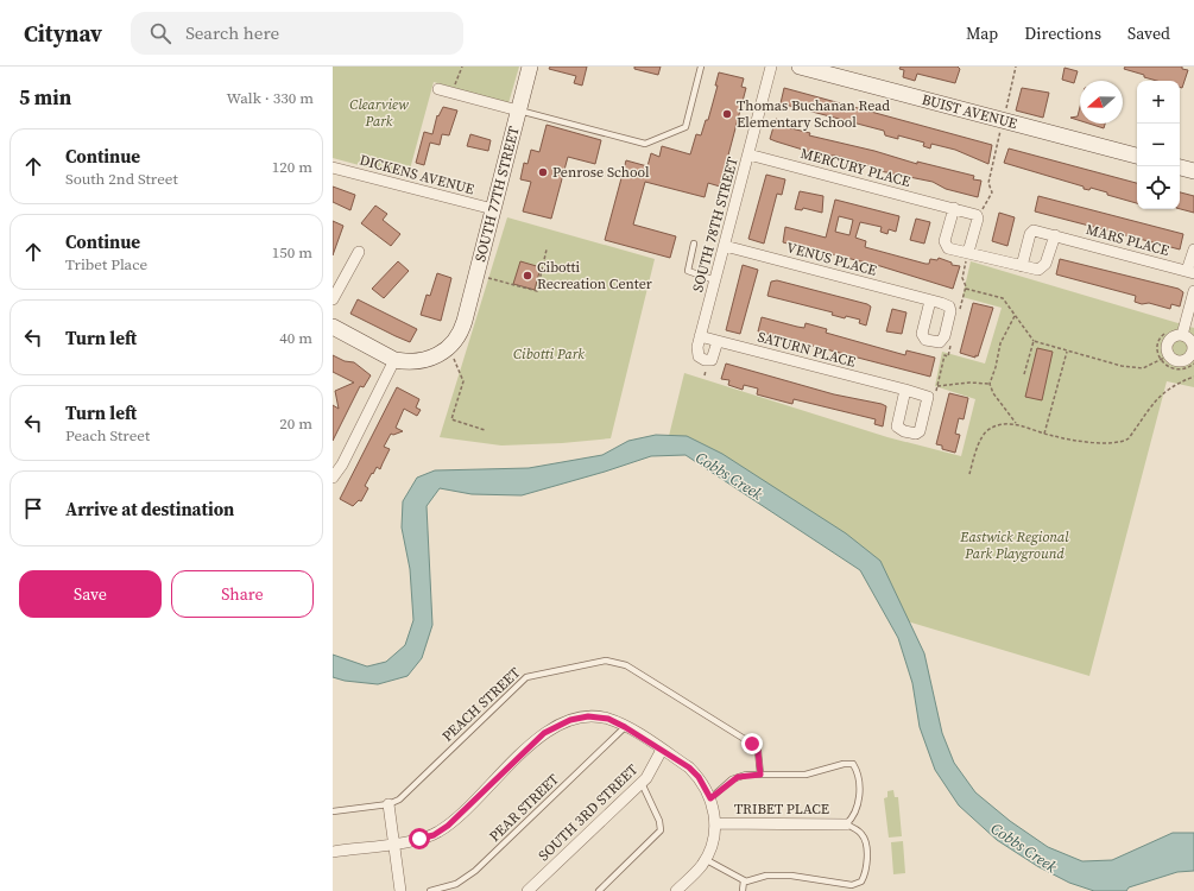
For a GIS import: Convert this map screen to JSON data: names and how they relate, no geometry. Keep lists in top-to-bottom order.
{
  "streets": {
    "street": [
      "BUIST AVENUE",
      "MERCURY PLACE",
      "DICKENS AVENUE",
      "SOUTH 77TH STREET",
      "SOUTH 78TH STREET",
      "MARS PLACE",
      "VENUS PLACE",
      "SATURN PLACE",
      "TRIBET PLACE",
      "SOUTH 3RD STREET"
    ],
    "lane": ["PEACH STREET", "PEAR STREET"]
  },
  "crossings": [
    ["MERCURY PLACE", "SOUTH 78TH STREET"],
    ["DICKENS AVENUE", "SOUTH 77TH STREET"],
    ["SOUTH 78TH STREET", "VENUS PLACE"],
    ["SOUTH 78TH STREET", "SATURN PLACE"],
    ["PEAR STREET", "TRIBET PLACE"],
    ["TRIBET PLACE", "SOUTH 3RD STREET"]
  ],
  "water": ["Cobbs Creek"],
  "parks": ["Clearview Park", "Cibotti Park", "Eastwick Regional Park Playground"],
  "places": ["Thomas Buchanan Read Elementary School", "Penrose School", "Cibotti Recreation Center"],
  "north": "left",
  "page": {
    "header": "Citynav",
    "search": "Search here",
    "nav": ["Map", "Directions", "Saved"],
    "heading": ["5 min", "Walk · 330 m"],
    "map_buttons": ["+", "−"],
    "list": [
      ["Continue", "South 2nd Street", "120 m"],
      ["Continue", "Tribet Place", "150 m"],
      ["Turn left", "40 m"],
      ["Turn left", "Peach Street", "20 m"],
      "Arrive at destination"
    ],
    "buttons": ["Save", "Share"]
  }
}
